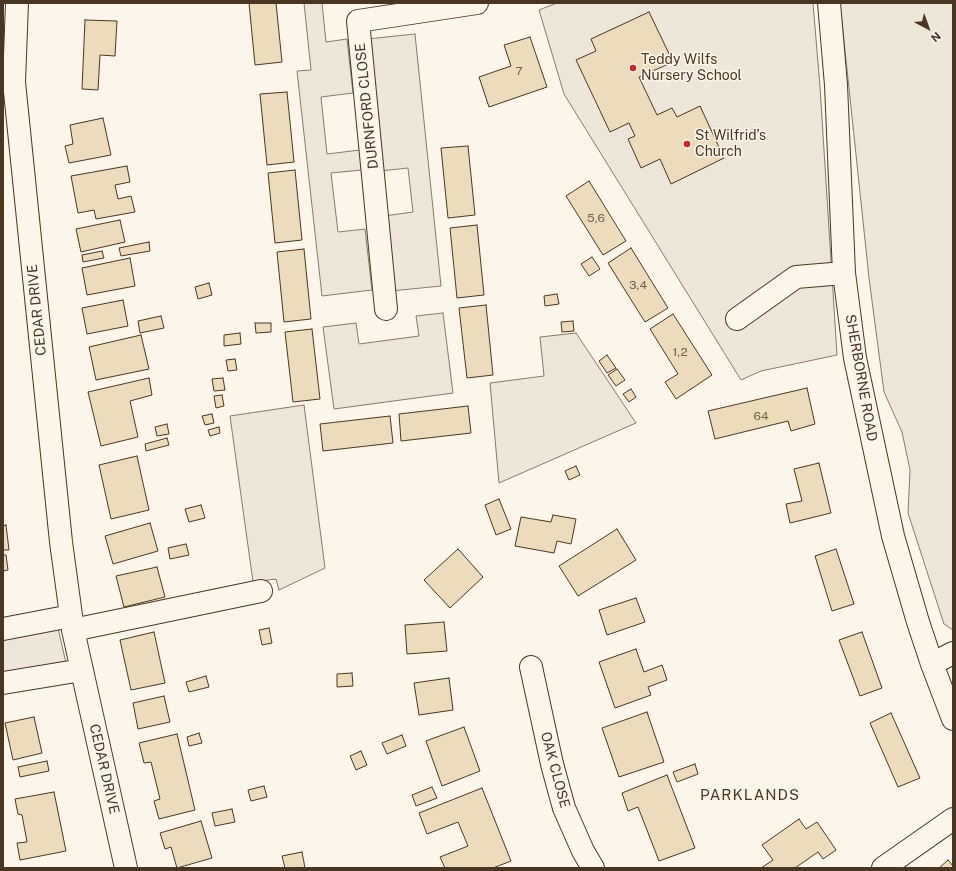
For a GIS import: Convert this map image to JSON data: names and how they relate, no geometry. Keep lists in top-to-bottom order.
{
  "streets": {
    "street": [
      "DURNFORD CLOSE",
      "CEDAR DRIVE",
      "SHERBORNE ROAD",
      "OAK CLOSE"
    ]
  },
  "districts": ["PARKLANDS"],
  "places": ["Teddy Wilfs Nursery School", "St Wilfrid’s Church"],
  "house_numbers": [
    "7",
    "5,6",
    "3,4",
    "1,2",
    "64"
  ],
  "north": "bottom right"
}
